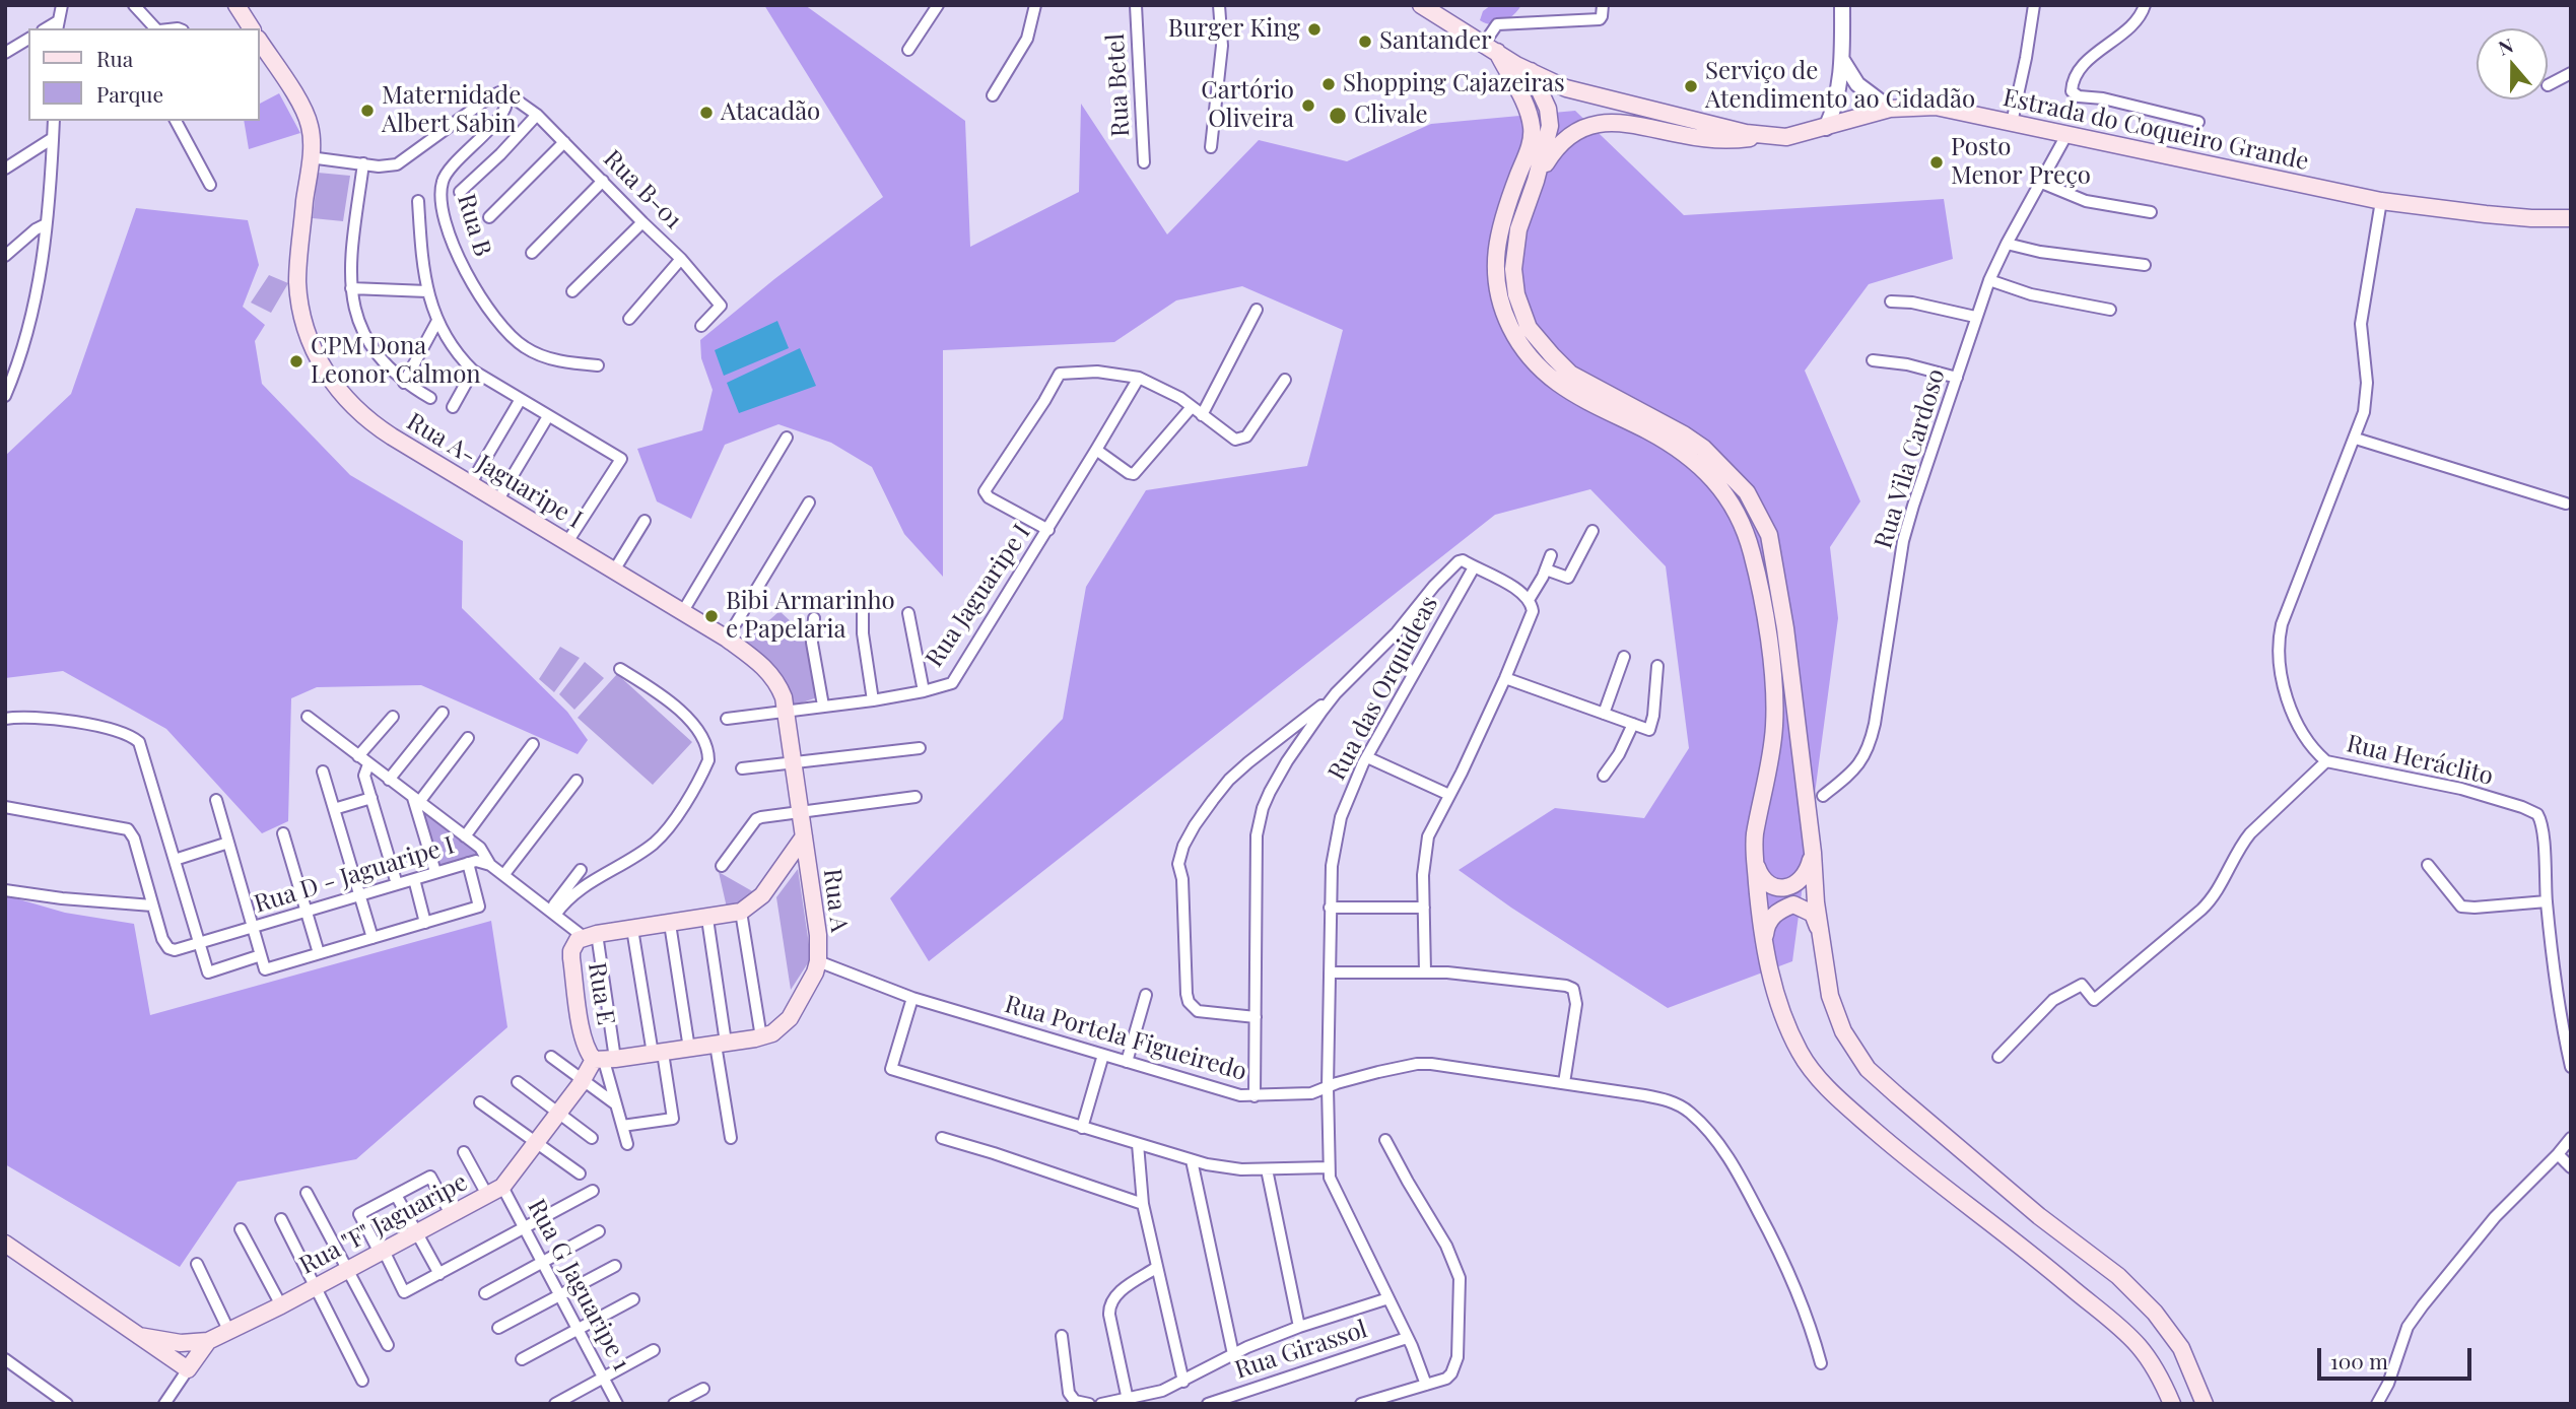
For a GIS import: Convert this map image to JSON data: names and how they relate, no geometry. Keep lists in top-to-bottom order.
{
  "streets": {
    "main road": [
      "Estrada do Coqueiro Grande",
      "Rua A- Jaguaripe I",
      "Rua A",
      "Rua E",
      "Rua \"F\" Jaguaripe"
    ],
    "street": [
      "Rua Betel",
      "Rua B-01",
      "Rua B",
      "Rua Vila Cardoso",
      "Rua Jaguaripe I",
      "Rua das Orquideas",
      "Rua Heráclito",
      "Rua D - Jaguaripe I",
      "Rua Portela Figueiredo",
      "Rua G Jaguaripe 1",
      "Rua Girassol"
    ]
  },
  "crossings": [
    ["Estrada do Coqueiro Grande", "Rua Vila Cardoso"],
    ["Estrada do Coqueiro Grande", "Rua Heráclito"],
    ["Rua B-01", "Rua B"],
    ["Rua A- Jaguaripe I", "Rua Jaguaripe I"],
    ["Rua A- Jaguaripe I", "Rua A"],
    ["Rua das Orquideas", "Rua Portela Figueiredo"],
    ["Rua D - Jaguaripe I", "Rua A"],
    ["Rua D - Jaguaripe I", "Rua E"],
    ["Rua A", "Rua E"],
    ["Rua A", "Rua Portela Figueiredo"],
    ["Rua A", "Rua \"F\" Jaguaripe"],
    ["Rua E", "Rua \"F\" Jaguaripe"],
    ["Rua \"F\" Jaguaripe", "Rua G Jaguaripe 1"]
  ],
  "places": [
    "Burger King",
    "Santander",
    "Shopping Cajazeiras",
    "Serviço de Atendimento ao Cidadão",
    "Cartório Oliveira",
    "Maternidade Albert Sabin",
    "Atacadão",
    "Clivale",
    "Posto Menor Preço",
    "CPM Dona Leonor Calmon",
    "Bibi Armarinho e Papelaria"
  ],
  "legend": ["Rua", "Parque"],
  "scale_bar": "100 m",
  "north": "top"
}
